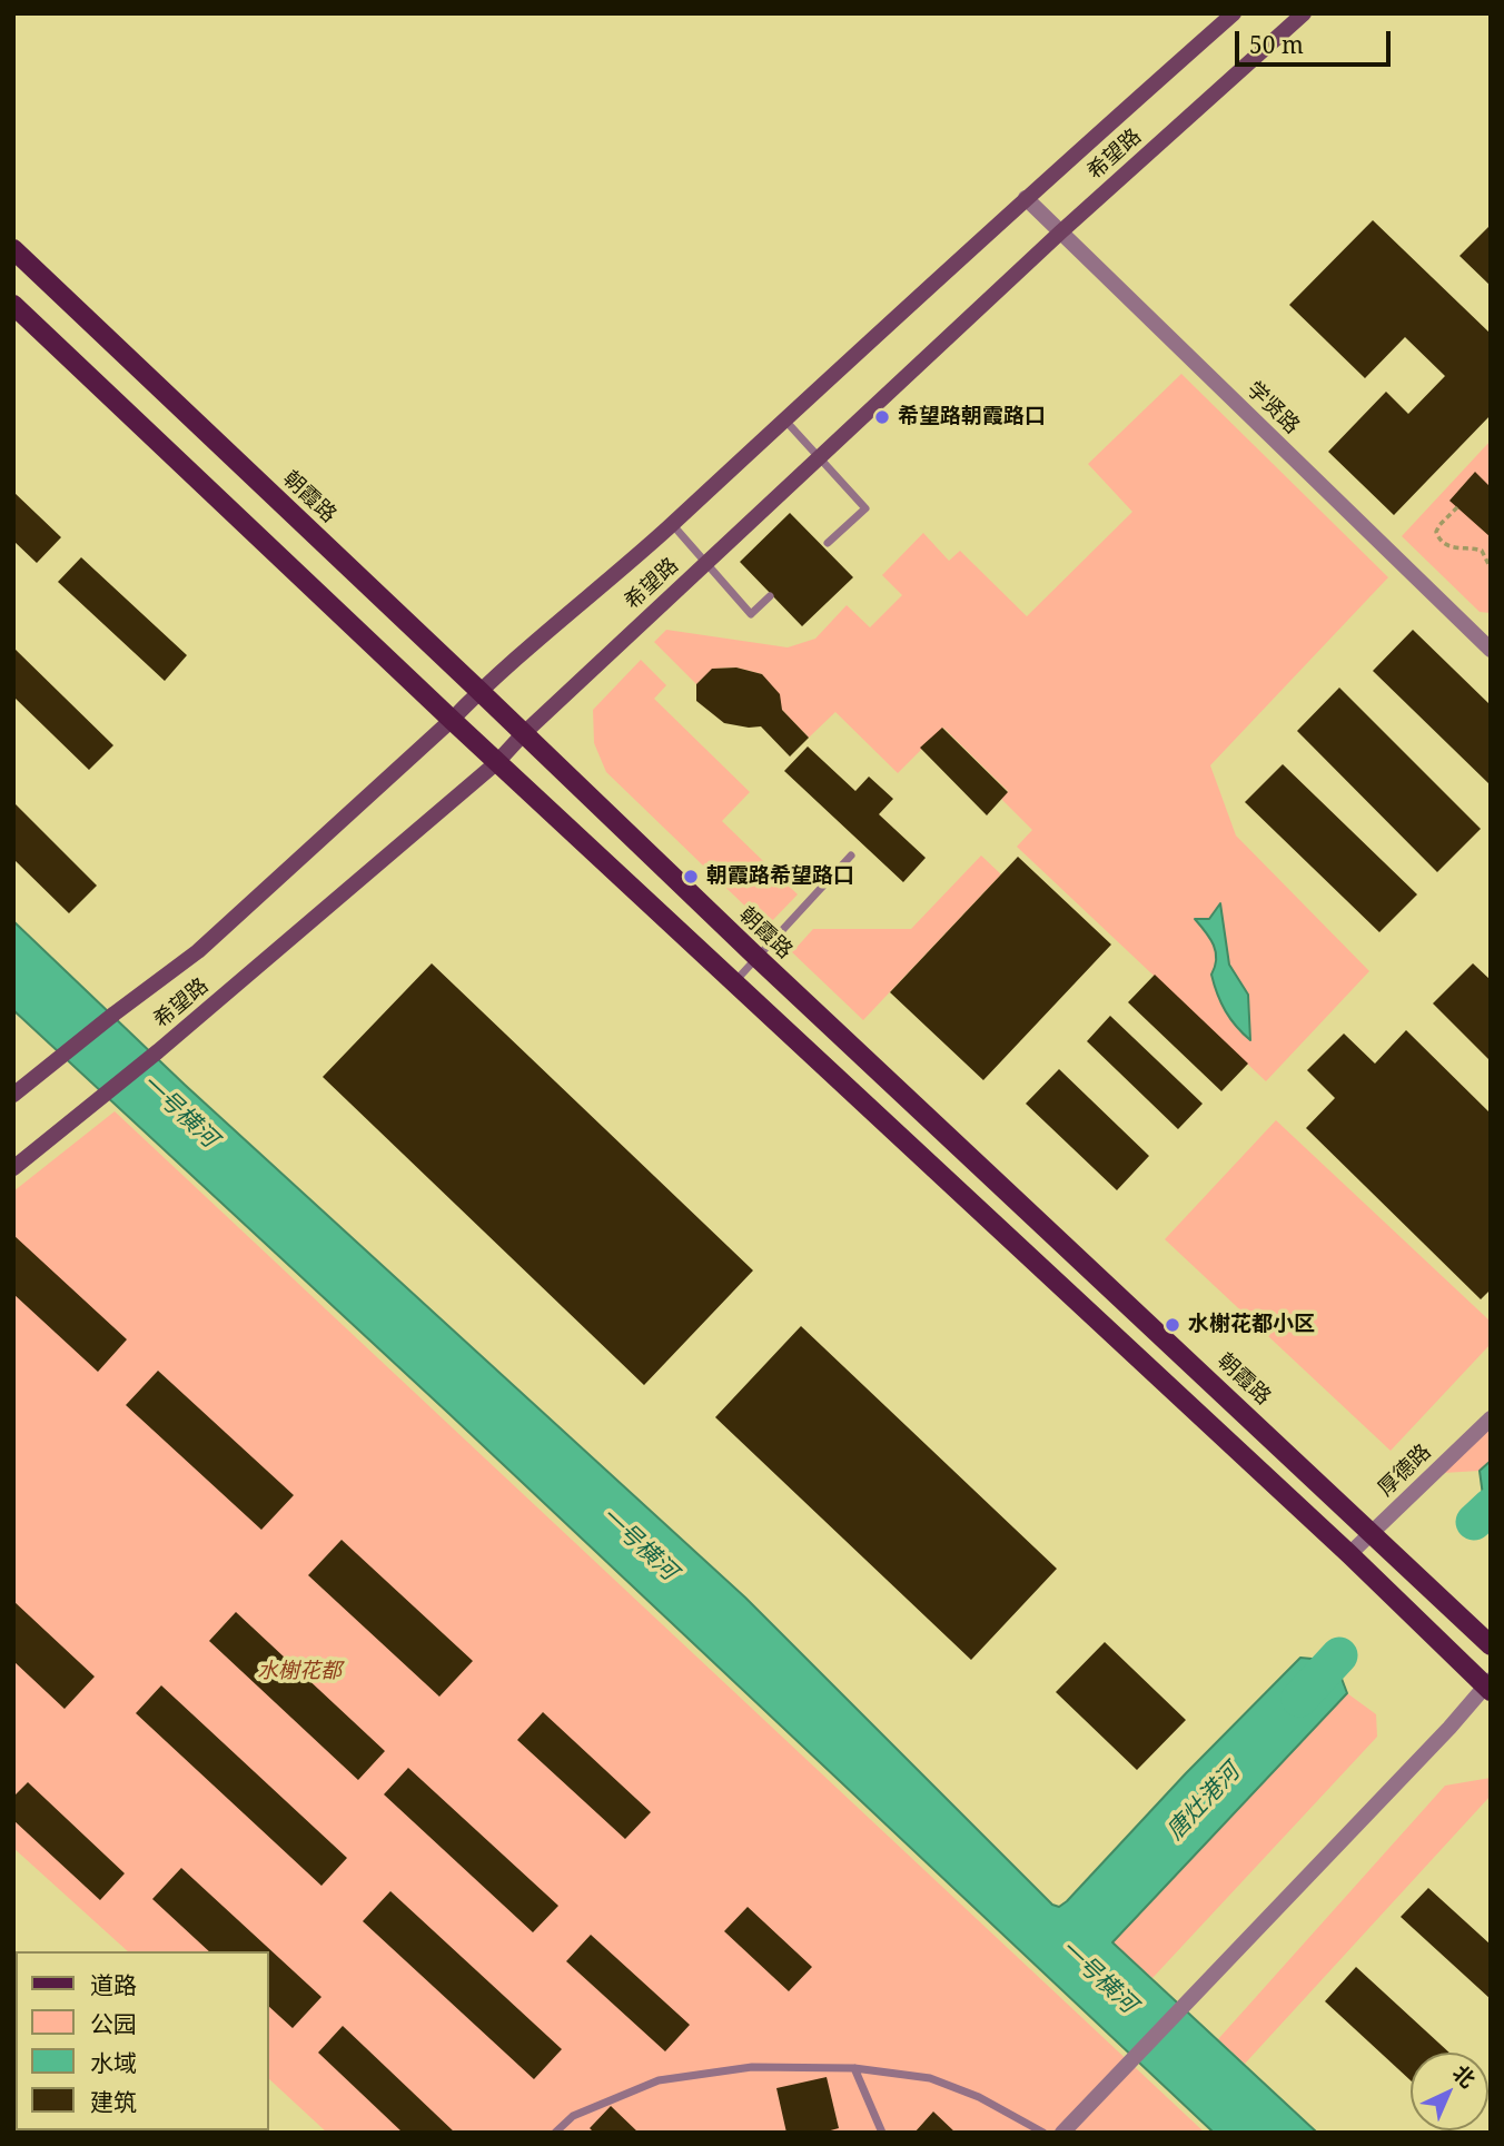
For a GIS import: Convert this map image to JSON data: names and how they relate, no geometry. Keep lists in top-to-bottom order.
{
  "streets": {
    "main road": ["希望路", "朝霞路"],
    "street": ["学贤路", "厚德路"]
  },
  "crossings": [
    ["希望路", "学贤路"],
    ["希望路", "朝霞路"],
    ["朝霞路", "厚德路"]
  ],
  "water": ["一号横河", "唐灶港河"],
  "parks": ["水榭花都"],
  "places": ["希望路朝霞路口", "朝霞路希望路口", "水榭花都小区"],
  "legend": [
    "道路",
    "公园",
    "水域",
    "建筑"
  ],
  "scale_bar": "50 m",
  "north": "top right"
}
